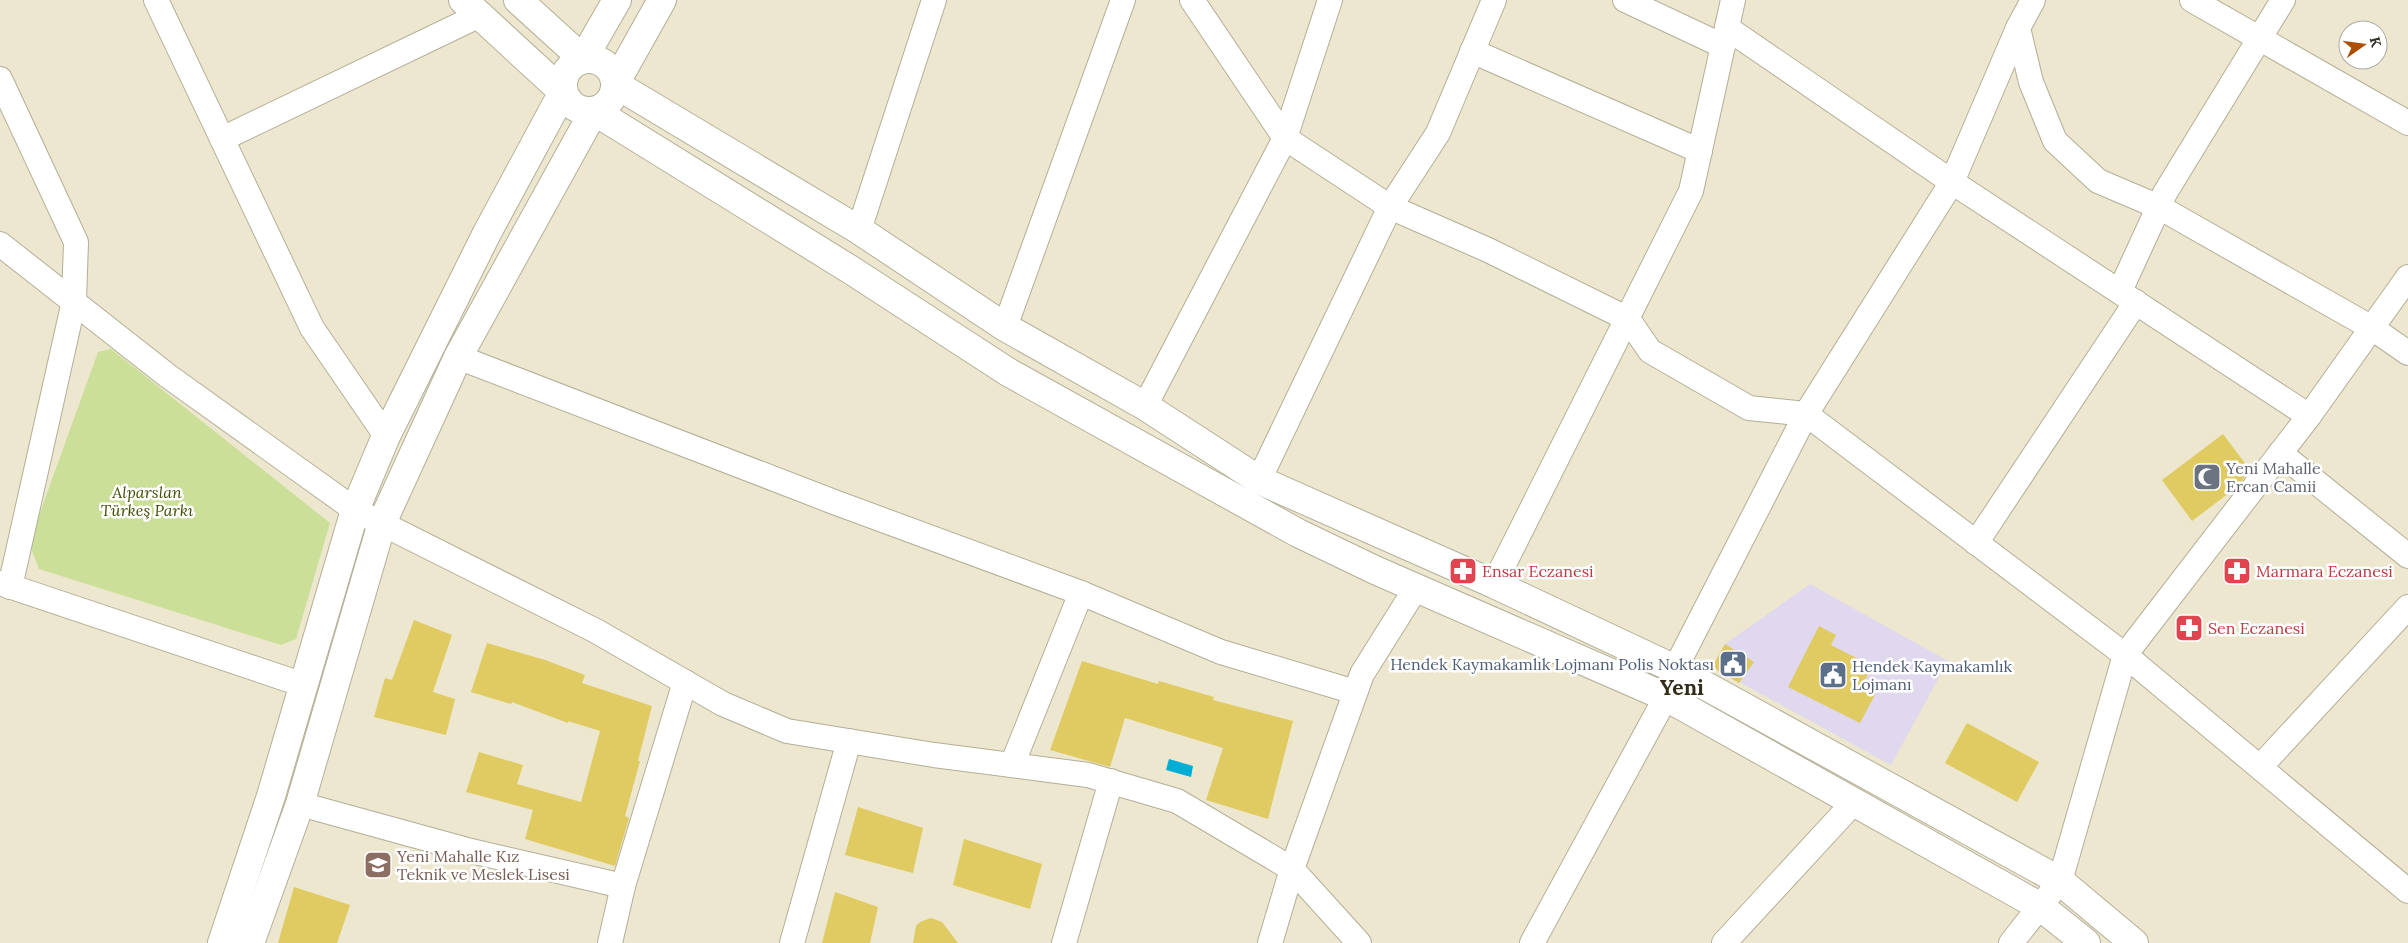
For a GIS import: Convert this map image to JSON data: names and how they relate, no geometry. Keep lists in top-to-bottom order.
{
  "districts": ["Yeni"],
  "parks": ["Alparslan Türkeş Parkı"],
  "places": {
    "mosque": ["Yeni Mahalle Ercan Camii"],
    "pharmacy": ["Ensar Eczanesi", "Marmara Eczanesi", "Sen Eczanesi"],
    "public building": ["Hendek Kaymakamlık Lojmanı Polis Noktası", "Hendek Kaymakamlık Lojmanı"],
    "school or university": ["Yeni Mahalle Kız Teknik ve Meslek Lisesi"]
  },
  "north": "right"
}
